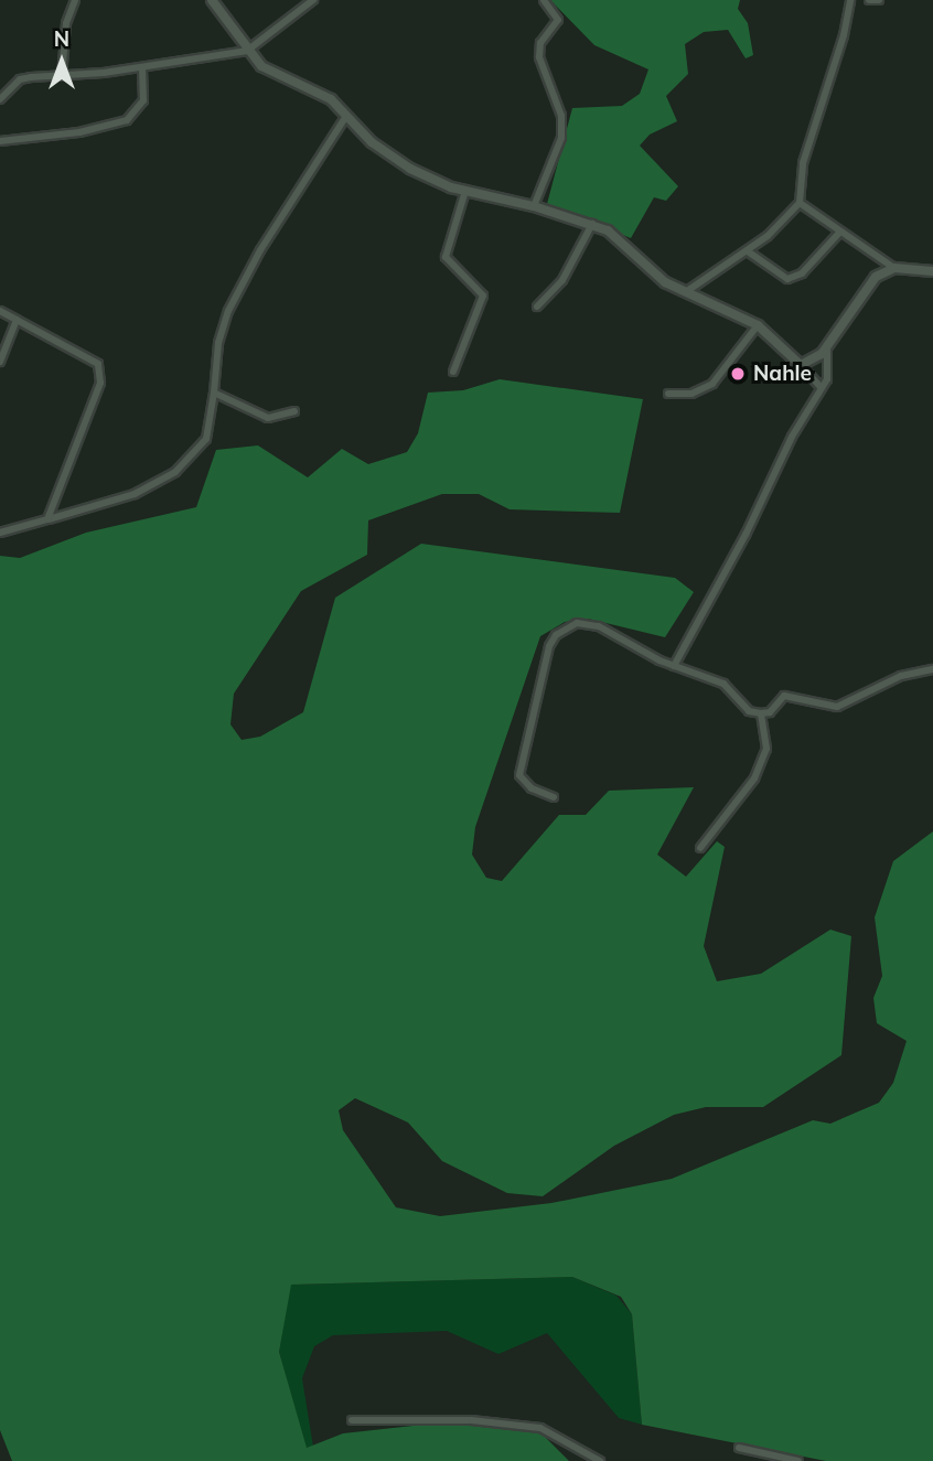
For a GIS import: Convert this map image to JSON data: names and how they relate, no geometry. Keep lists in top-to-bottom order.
{
  "places": ["Nahle"],
  "north": "top"
}
